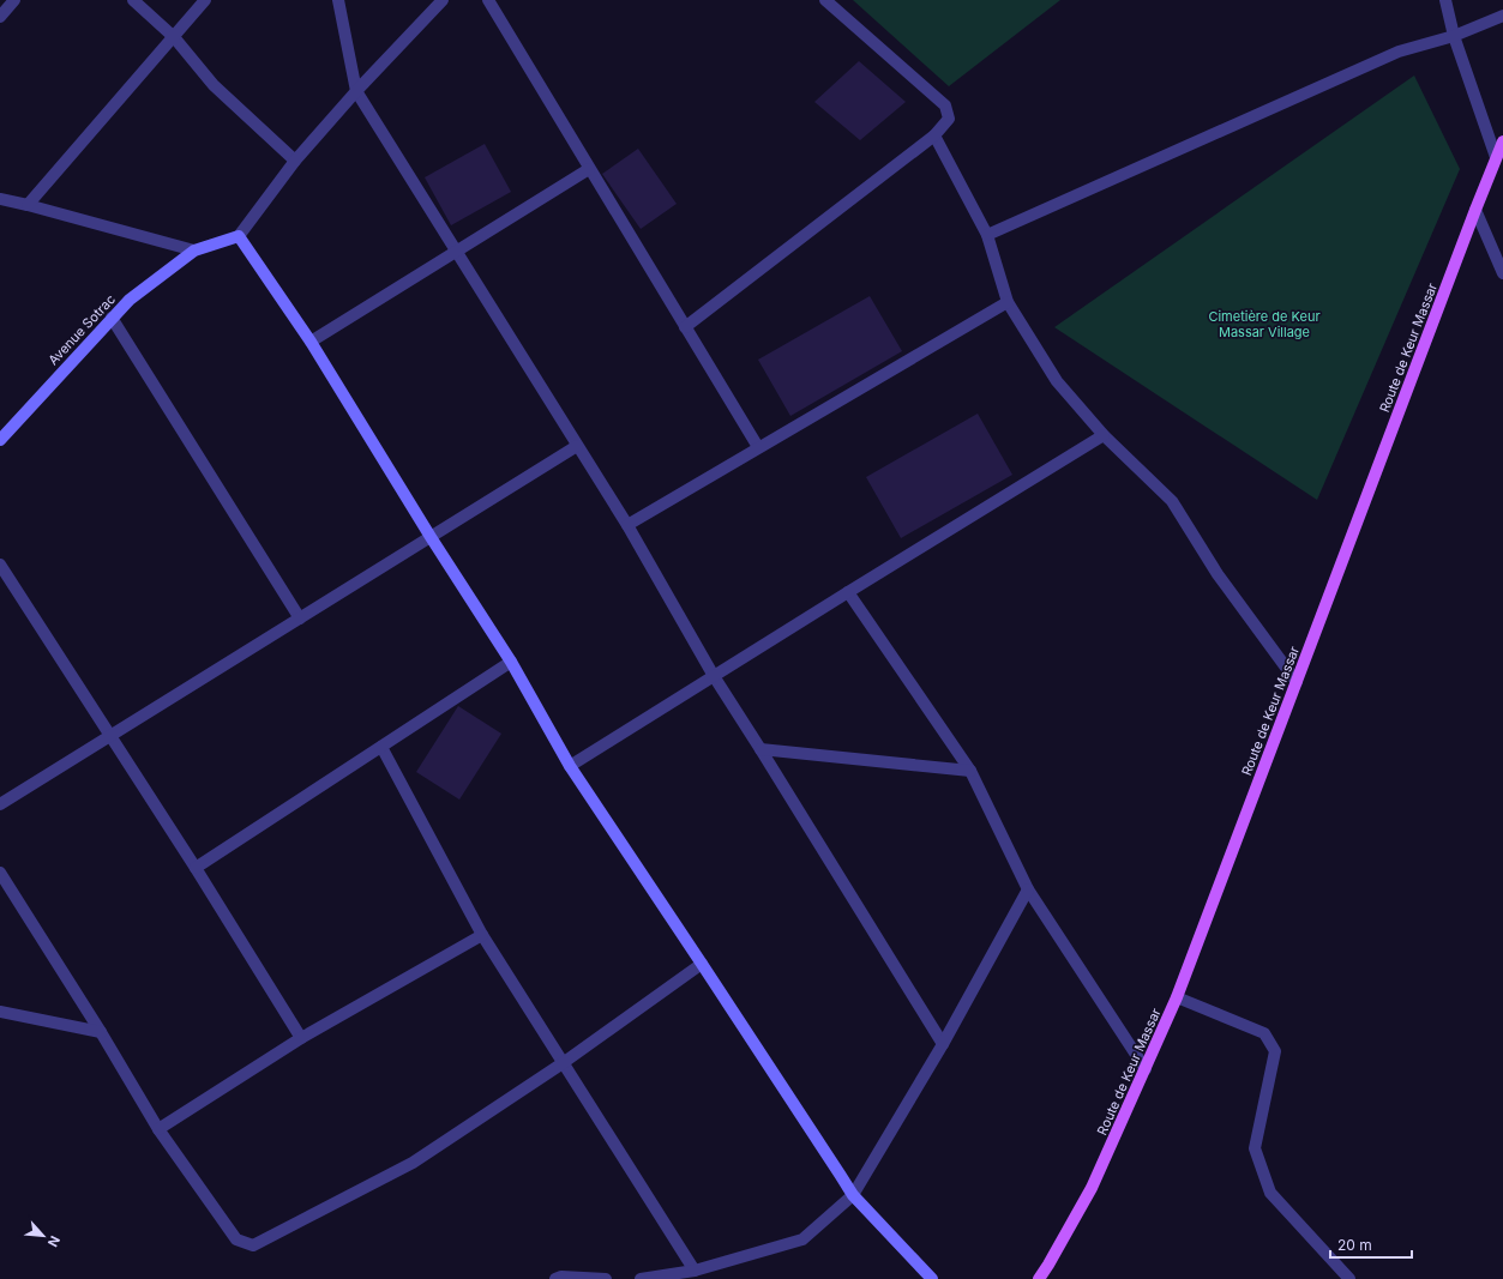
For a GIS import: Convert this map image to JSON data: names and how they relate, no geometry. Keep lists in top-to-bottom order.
{
  "streets": {
    "main road": ["Route de Keur Massar"],
    "street": ["Avenue Sotrac"]
  },
  "parks": ["Cimetière de Keur Massar Village"],
  "scale_bar": "20 m",
  "north": "bottom right"
}
